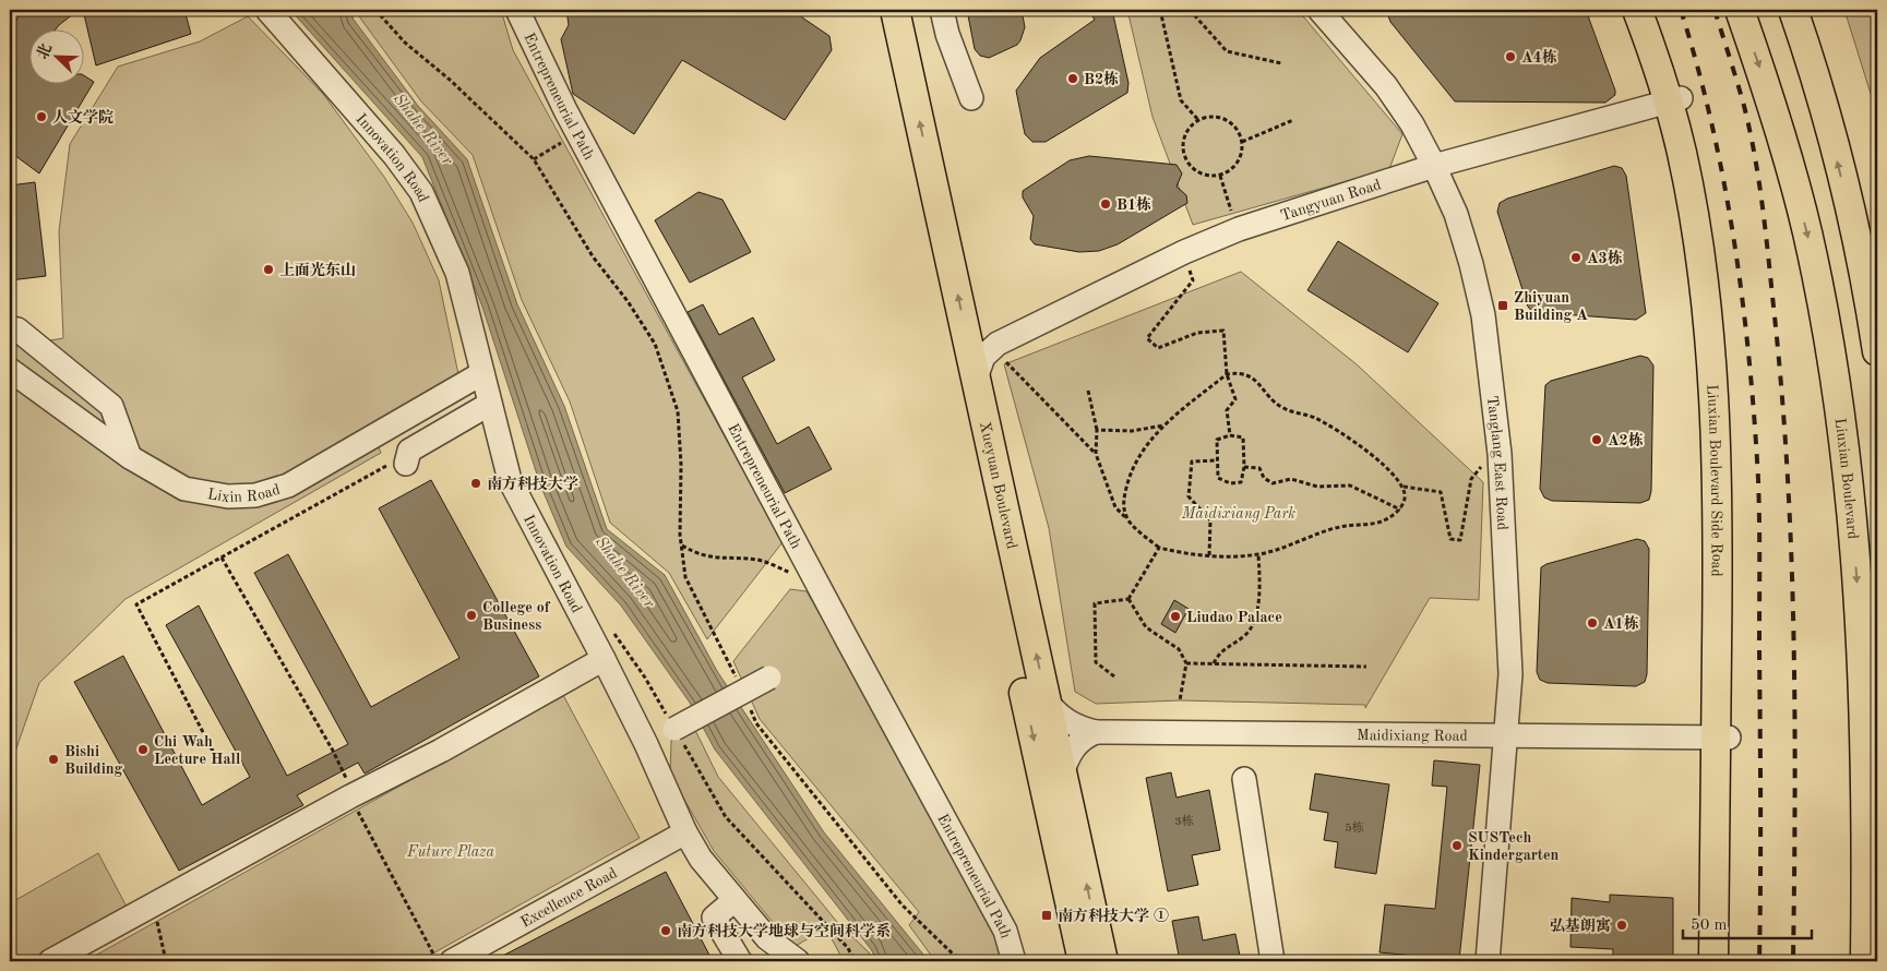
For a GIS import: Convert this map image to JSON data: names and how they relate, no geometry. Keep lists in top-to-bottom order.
{
  "streets": {
    "main road": ["Liuxian Boulevard", "Liuxian Boulevard Side Road", "Xueyuan Boulevard"],
    "street": [
      "Entrepreneurial Path",
      "Innovation Road",
      "Tangyuan Road",
      "Tanglang East Road",
      "Lixin Road",
      "Maidixiang Road",
      "Excellence Road"
    ]
  },
  "crossings": [
    ["Innovation Road", "Lixin Road"],
    ["Innovation Road", "Excellence Road"],
    ["Tangyuan Road", "Tanglang East Road"],
    ["Tangyuan Road", "Liuxian Boulevard Side Road"],
    ["Tangyuan Road", "Xueyuan Boulevard"],
    ["Tanglang East Road", "Maidixiang Road"],
    ["Liuxian Boulevard Side Road", "Maidixiang Road"],
    ["Xueyuan Boulevard", "Maidixiang Road"]
  ],
  "water": ["Shahe River"],
  "parks": ["Maidixiang Park", "Future Plaza"],
  "places": {
    "other": [
      "A4栋",
      "B2栋",
      "人文学院",
      "B1栋",
      "A3栋",
      "上面光东山",
      "A2栋",
      "南方科技大学",
      "College of Business",
      "Liudao Palace",
      "A1栋",
      "Chi Wah Lecture Hall",
      "Bishi Building",
      "SUSTech Kindergarten",
      "弘基朗寓",
      "南方科技大学地球与空间科学系"
    ],
    "transit": ["Zhiyuan Building A", "南方科技大学 ①"]
  },
  "house_numbers": ["3栋", "5栋"],
  "scale_bar": "50 m",
  "north": "top left"
}
